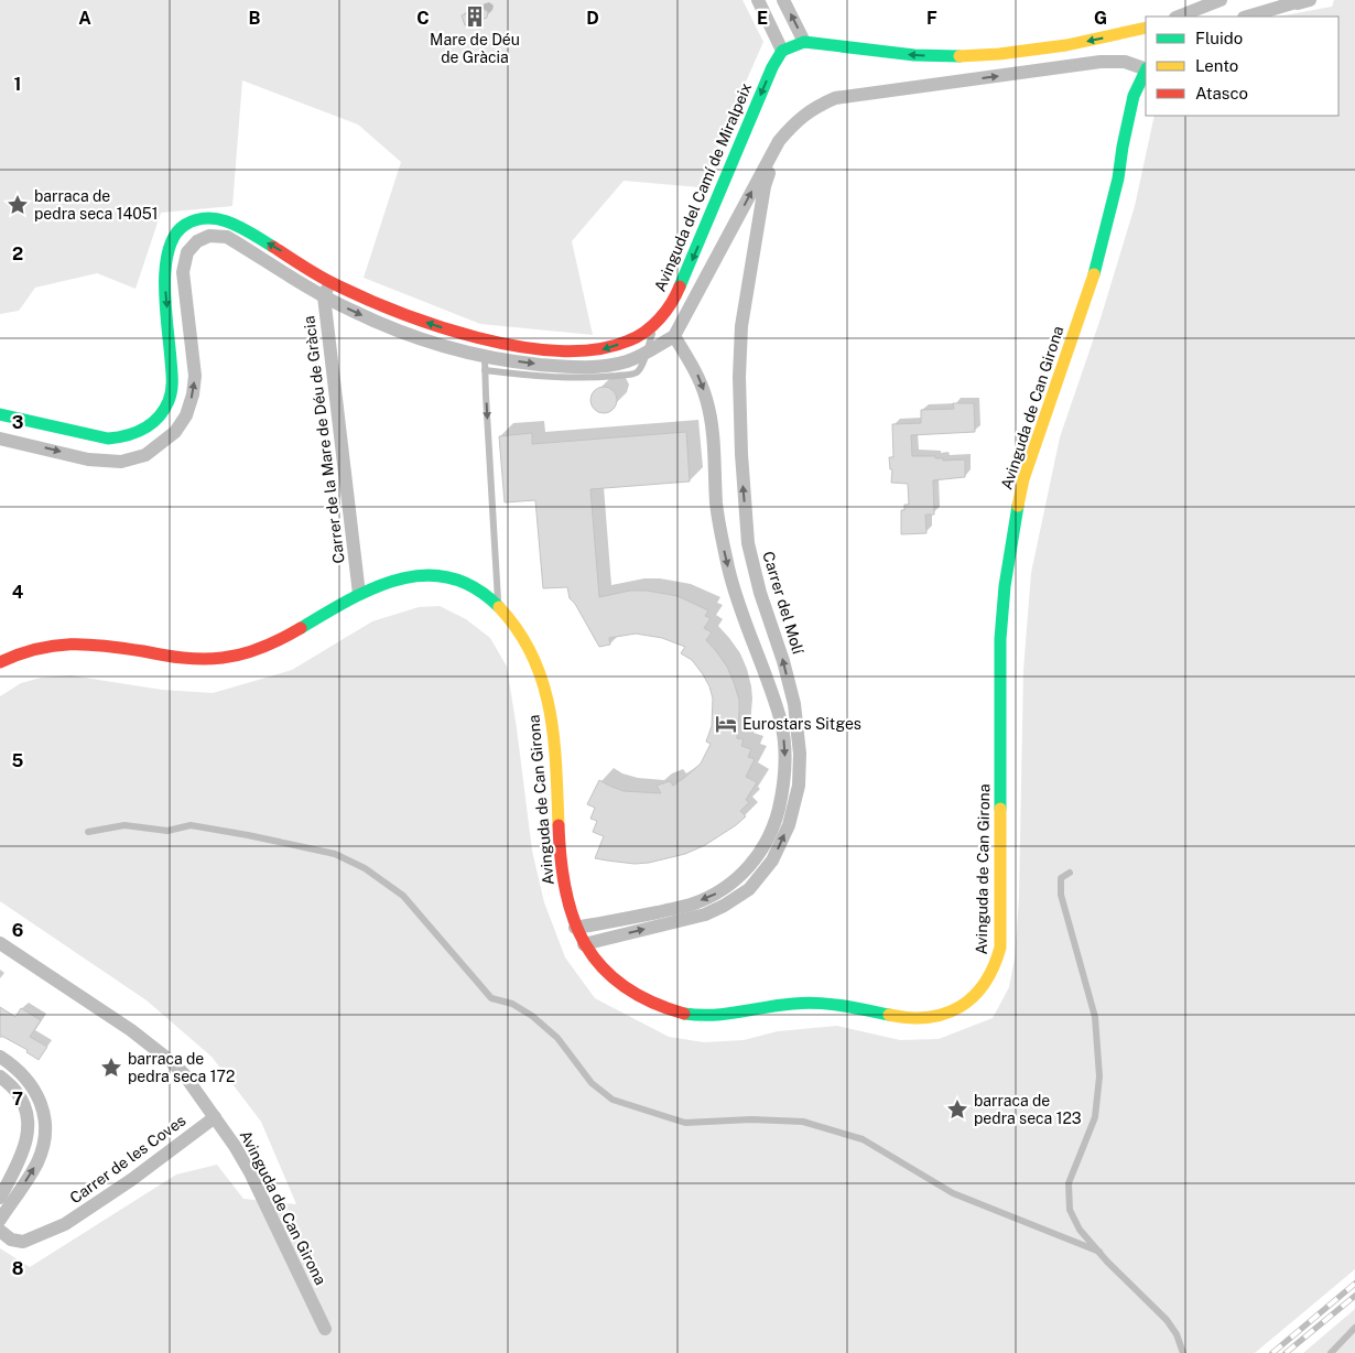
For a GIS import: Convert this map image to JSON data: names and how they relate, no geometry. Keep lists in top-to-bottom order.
{
  "streets": {
    "street": [
      "Avinguda del Camí de Miralpeix",
      "Avinguda de Can Girona",
      "Carrer de la Mare de Déu de Gràcia",
      "Carrer del Molí",
      "Carrer de les Coves"
    ]
  },
  "crossings": [
    ["Avinguda del Camí de Miralpeix", "Carrer de la Mare de Déu de Gràcia"],
    ["Avinguda de Can Girona", "Carrer de la Mare de Déu de Gràcia"],
    ["Avinguda de Can Girona", "Carrer del Molí"],
    ["Avinguda de Can Girona", "Carrer de les Coves"]
  ],
  "one_way": ["Carrer del Molí"],
  "places": {
    "building": ["Mare de Déu de Gràcia"],
    "place": ["barraca de pedra seca 14051", "barraca de pedra seca 172", "barraca de pedra seca 123"],
    "hotel": ["Eurostars Sitges"]
  },
  "legend": ["Fluido", "Lento", "Atasco"],
  "grid": {
    "columns": [
      "A",
      "B",
      "C",
      "D",
      "E",
      "F",
      "G"
    ],
    "rows": [
      "1",
      "2",
      "3",
      "4",
      "5",
      "6",
      "7",
      "8"
    ]
  }
}
